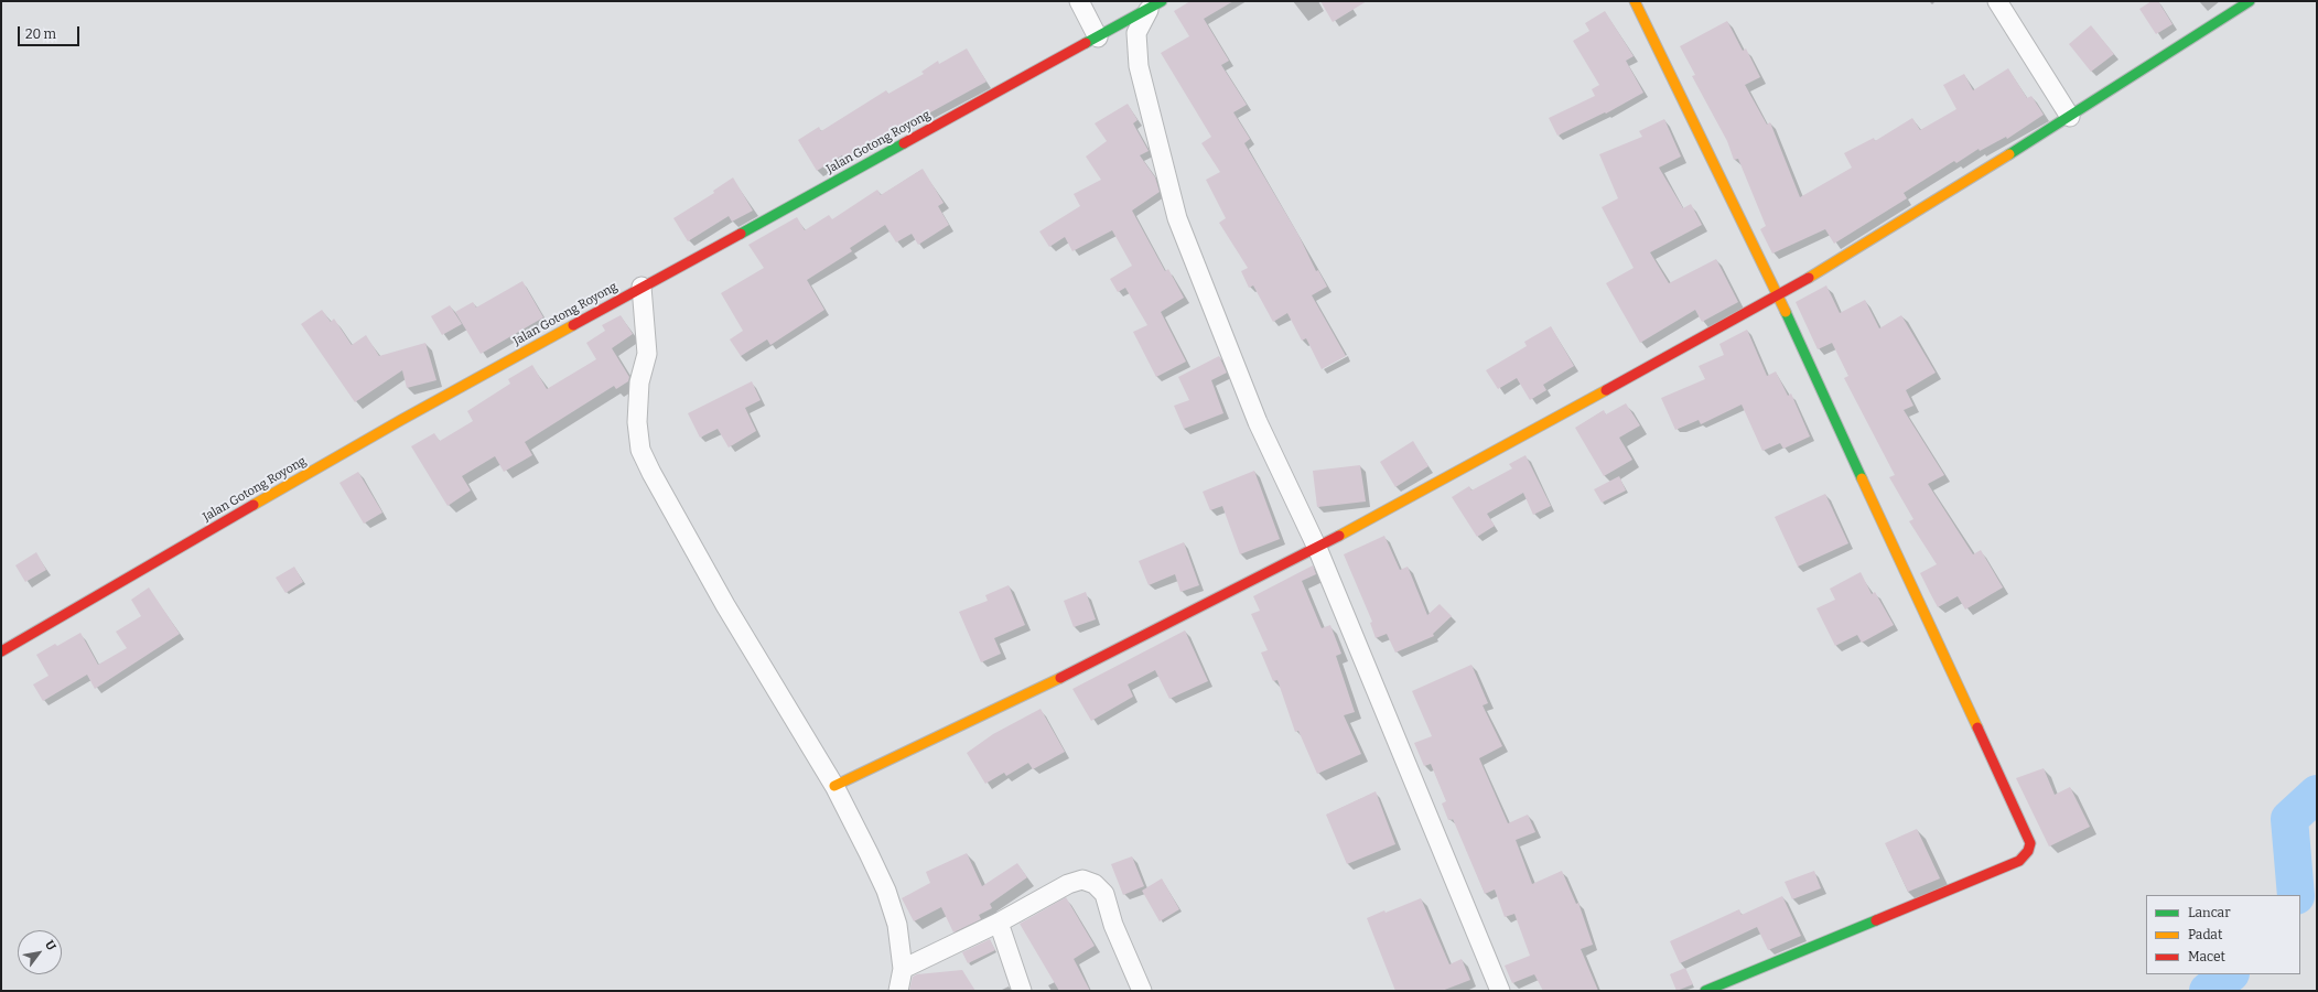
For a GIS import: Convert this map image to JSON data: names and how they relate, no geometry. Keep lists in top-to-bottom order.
{
  "streets": {
    "street": ["Jalan Gotong Royong"]
  },
  "legend": ["Lancar", "Padat", "Macet"],
  "scale_bar": "20 m",
  "north": "top right"
}
